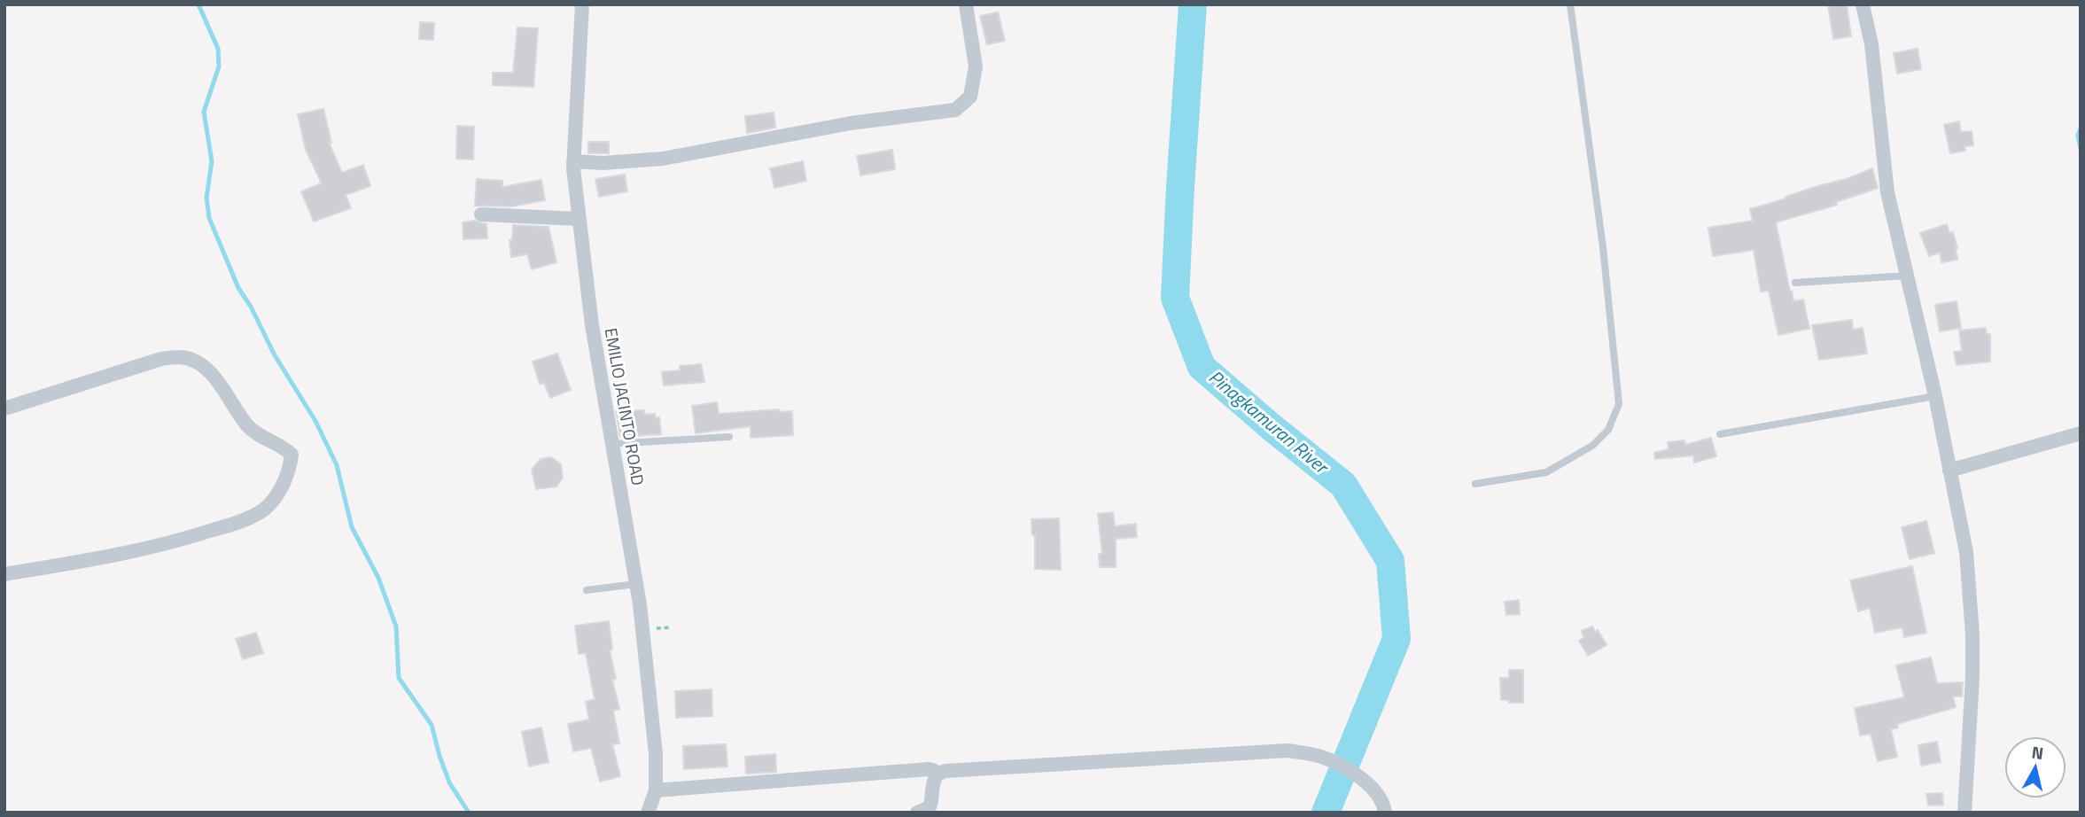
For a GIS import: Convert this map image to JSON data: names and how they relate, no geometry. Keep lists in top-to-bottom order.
{
  "streets": {
    "street": ["EMILIO JACINTO ROAD"]
  },
  "water": ["Pinagkamuran River"],
  "north": "top"
}
